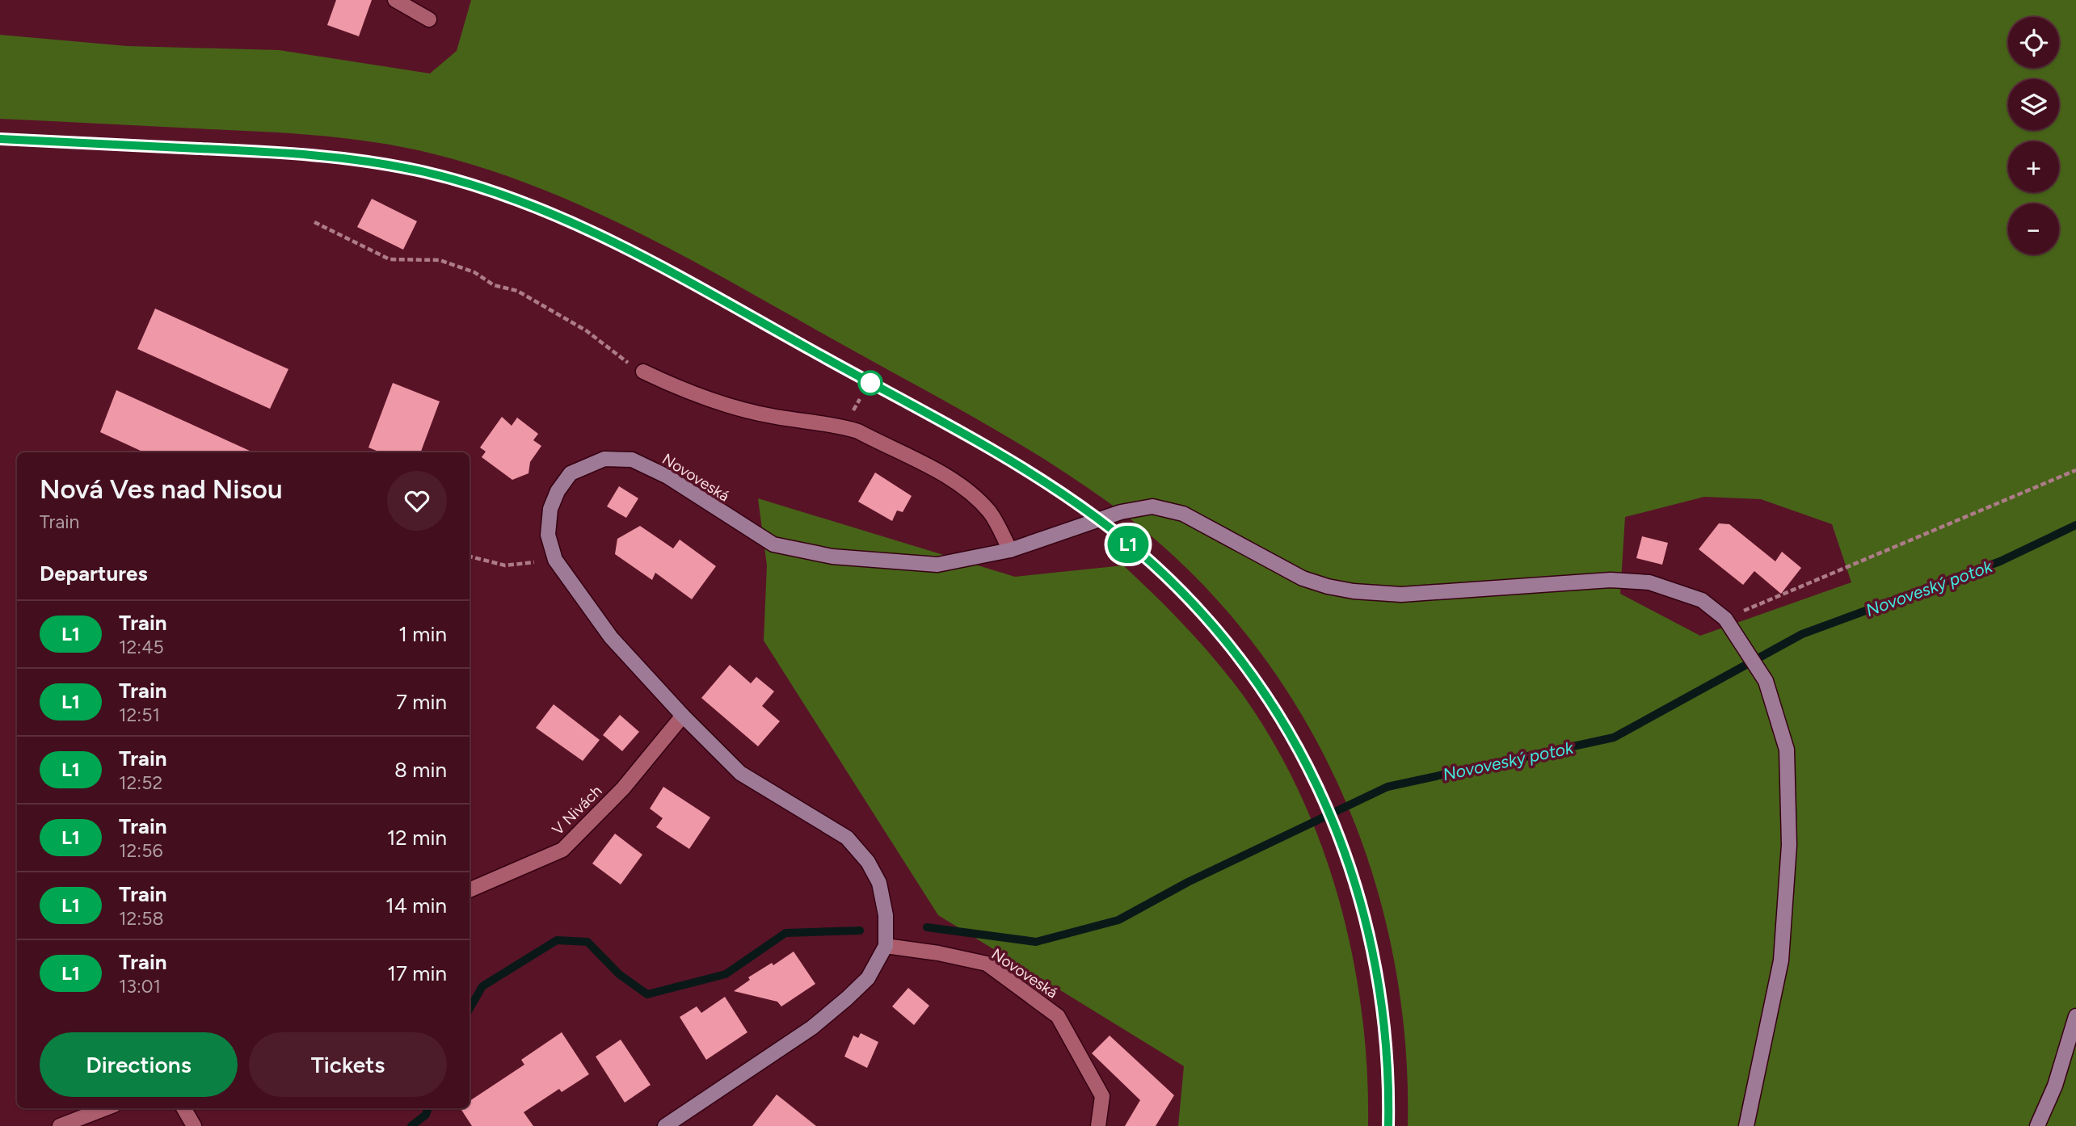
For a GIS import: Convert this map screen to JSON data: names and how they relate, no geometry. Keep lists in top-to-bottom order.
{
  "streets": {
    "street": ["Novoveská", "V Nivách"]
  },
  "crossings": [
    ["Novoveská", "V Nivách"]
  ],
  "water": ["Novoveský potok"],
  "page": {
    "on_map": "L1",
    "map_buttons": ["+", "−"],
    "heading": [
      ["Nová Ves nad Nisou", "Train"],
      "Departures"
    ],
    "list": [
      {
        "mark": "L1",
        "name": "Train",
        "note": "12:45",
        "value": "1 min"
      },
      {
        "mark": "L1",
        "name": "Train",
        "note": "12:51",
        "value": "7 min"
      },
      {
        "mark": "L1",
        "name": "Train",
        "note": "12:52",
        "value": "8 min"
      },
      {
        "mark": "L1",
        "name": "Train",
        "note": "12:56",
        "value": "12 min"
      },
      {
        "mark": "L1",
        "name": "Train",
        "note": "12:58",
        "value": "14 min"
      },
      {
        "mark": "L1",
        "name": "Train",
        "note": "13:01",
        "value": "17 min"
      }
    ],
    "buttons": ["Directions", "Tickets"]
  }
}
